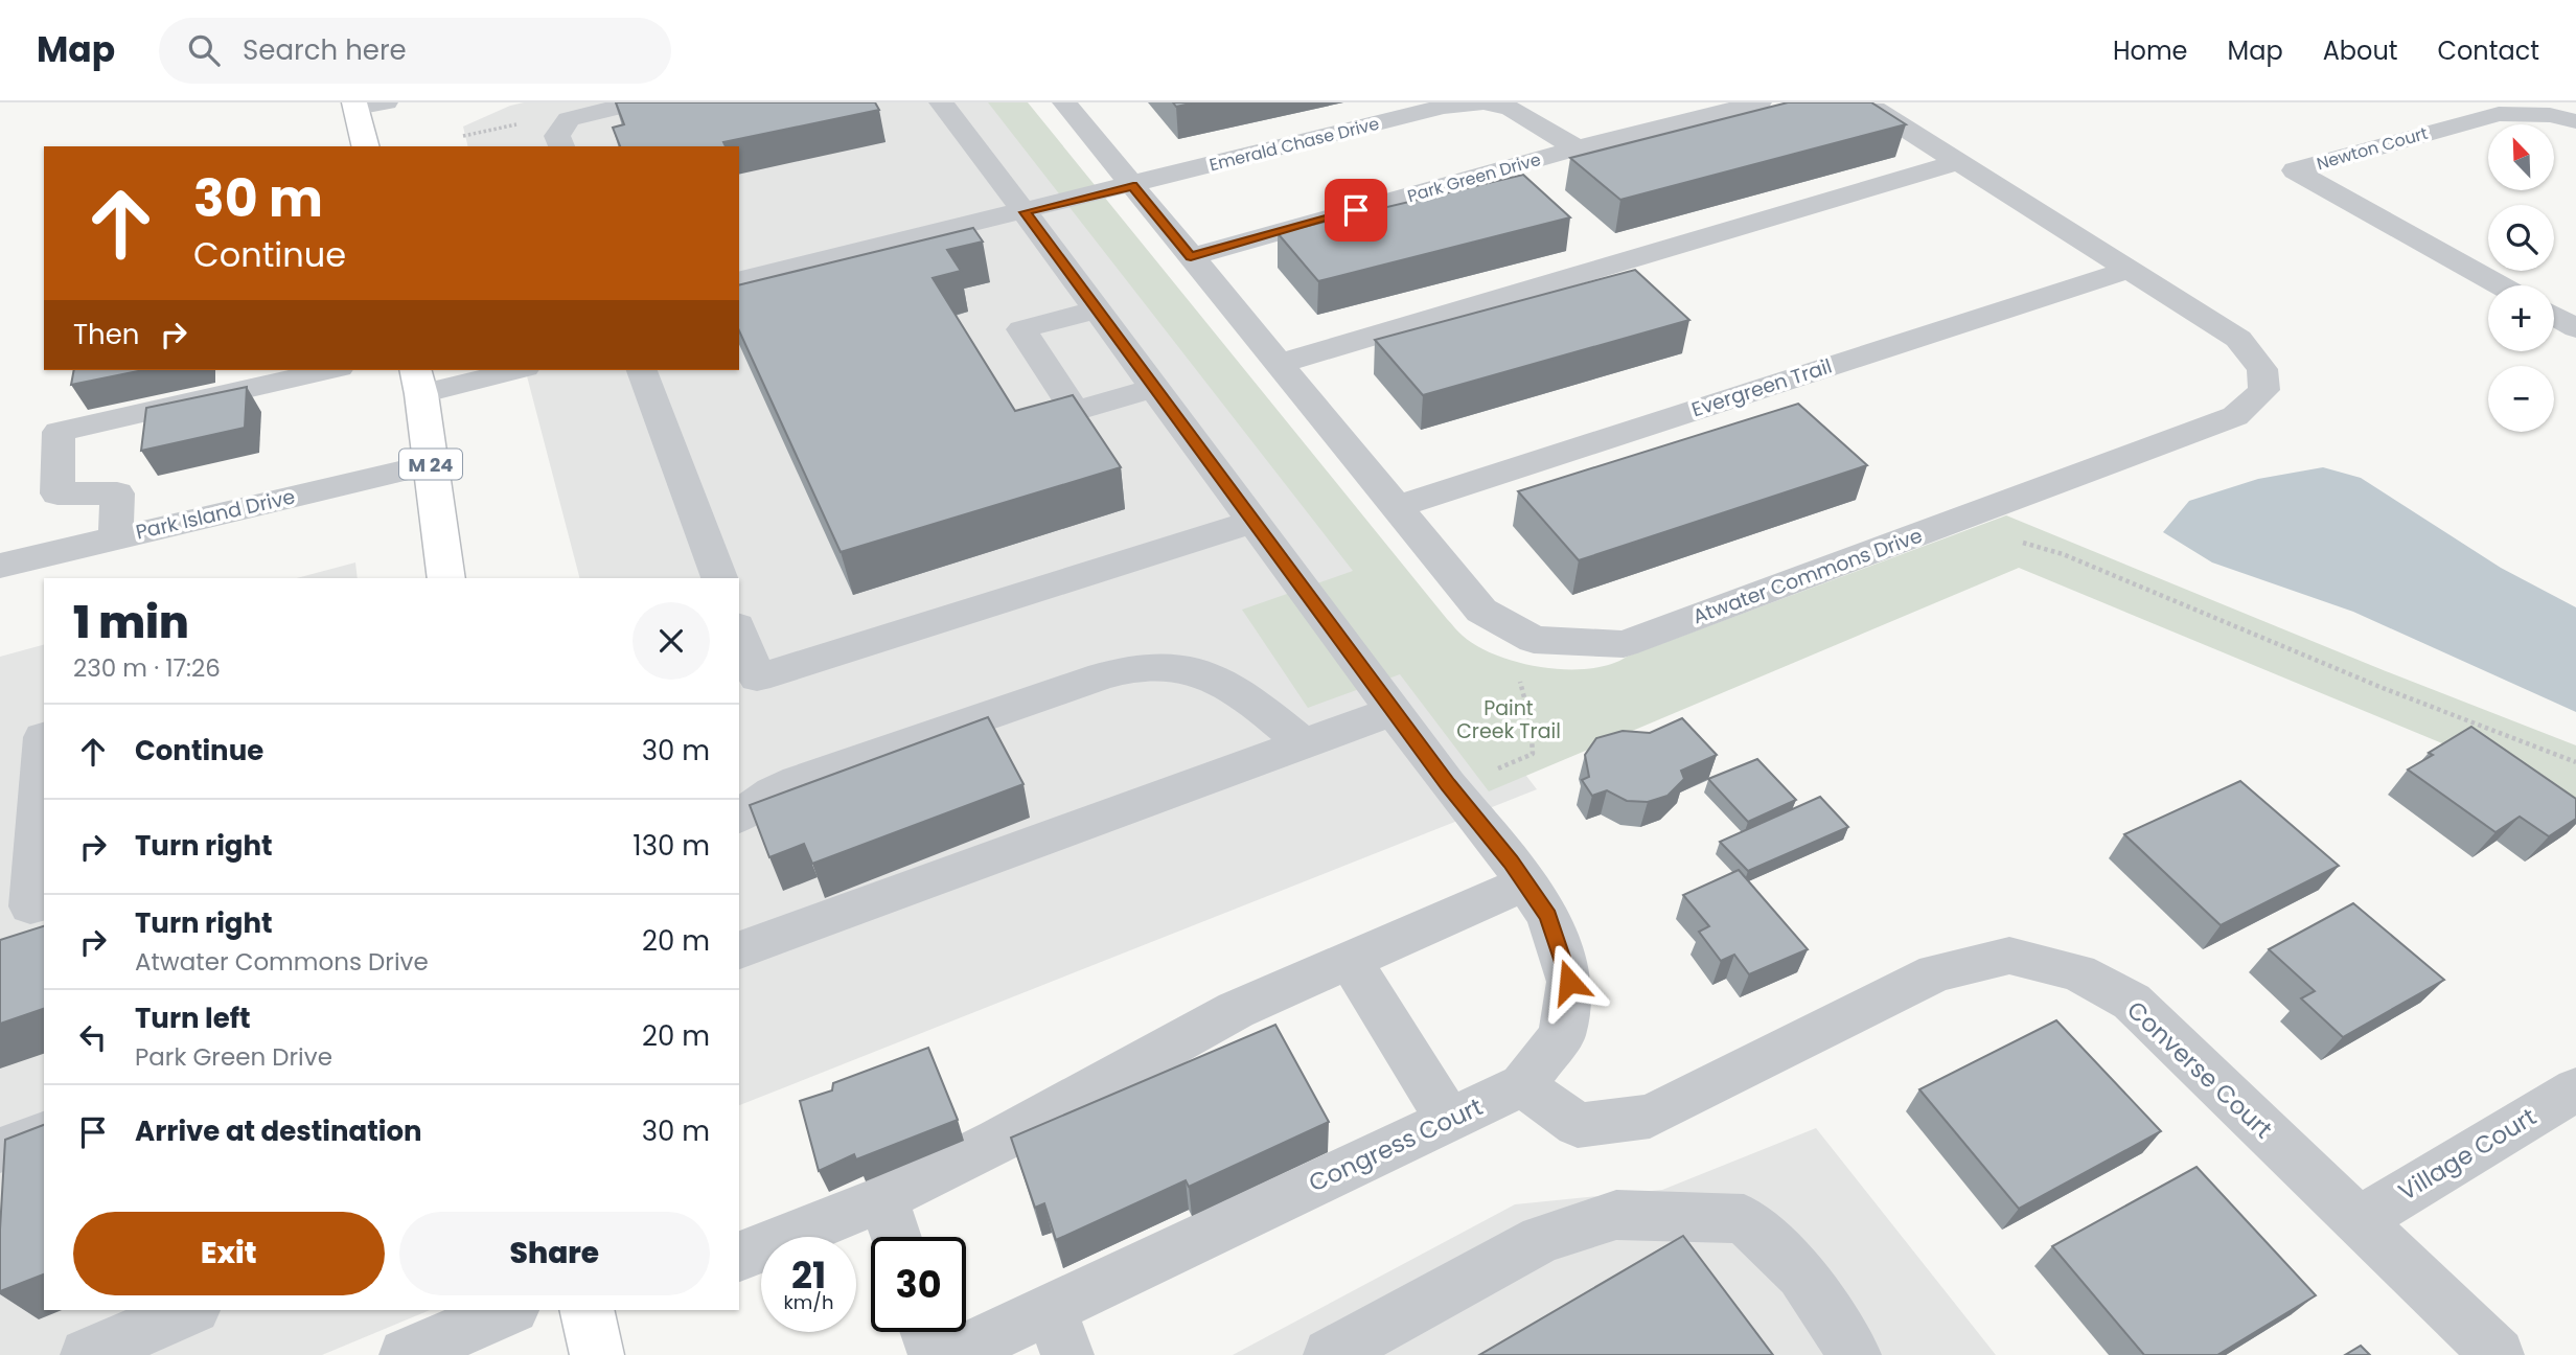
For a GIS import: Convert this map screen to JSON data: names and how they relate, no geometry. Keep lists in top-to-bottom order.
{
  "streets": {
    "main road": ["M 24"],
    "street": [
      "Emerald Chase Drive",
      "Newton Court",
      "Park Green Drive",
      "Evergreen Trail",
      "Park Island Drive",
      "Atwater Commons Drive",
      "Converse Court",
      "Congress Court",
      "Village Court"
    ]
  },
  "crossings": [
    ["Emerald Chase Drive", "Park Green Drive"],
    ["Emerald Chase Drive", "Atwater Commons Drive"],
    ["Emerald Chase Drive", "Congress Court"],
    ["Park Green Drive", "Atwater Commons Drive"],
    ["Evergreen Trail", "Atwater Commons Drive"],
    ["M 24", "Park Island Drive"],
    ["Converse Court", "Congress Court"],
    ["Converse Court", "Village Court"]
  ],
  "parks": ["Paint Creek Trail"],
  "north": "top left",
  "page": {
    "header": "Map",
    "search": "Search here",
    "nav": [
      "Home",
      "Map",
      "About",
      "Contact"
    ],
    "map_buttons": ["+", "−"],
    "turn": ["30 m", "Continue"],
    "then": "Then",
    "heading": ["1 min", "230 m · 17:26"],
    "list": [
      {
        "name": "Continue",
        "value": "30 m"
      },
      {
        "name": "Turn right",
        "value": "130 m"
      },
      {
        "name": "Turn right",
        "note": "Atwater Commons Drive",
        "value": "20 m"
      },
      {
        "name": "Turn left",
        "note": "Park Green Drive",
        "value": "20 m"
      },
      {
        "name": "Arrive at destination",
        "value": "30 m"
      }
    ],
    "buttons": ["Exit", "Share"],
    "speed": "21 km/h",
    "limit": "30"
  }
}
